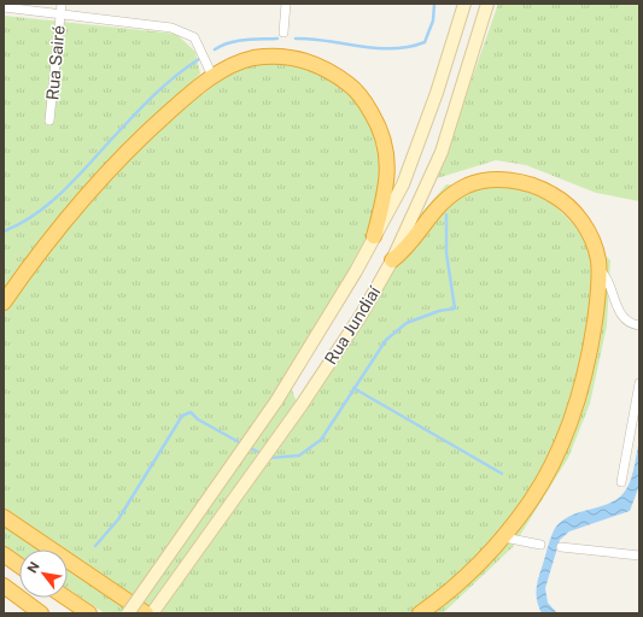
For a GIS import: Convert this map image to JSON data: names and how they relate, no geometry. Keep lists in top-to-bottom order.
{
  "streets": {
    "main road": ["Rua Jundiaí"],
    "street": ["Rua Sairé"]
  },
  "north": "top left"
}
